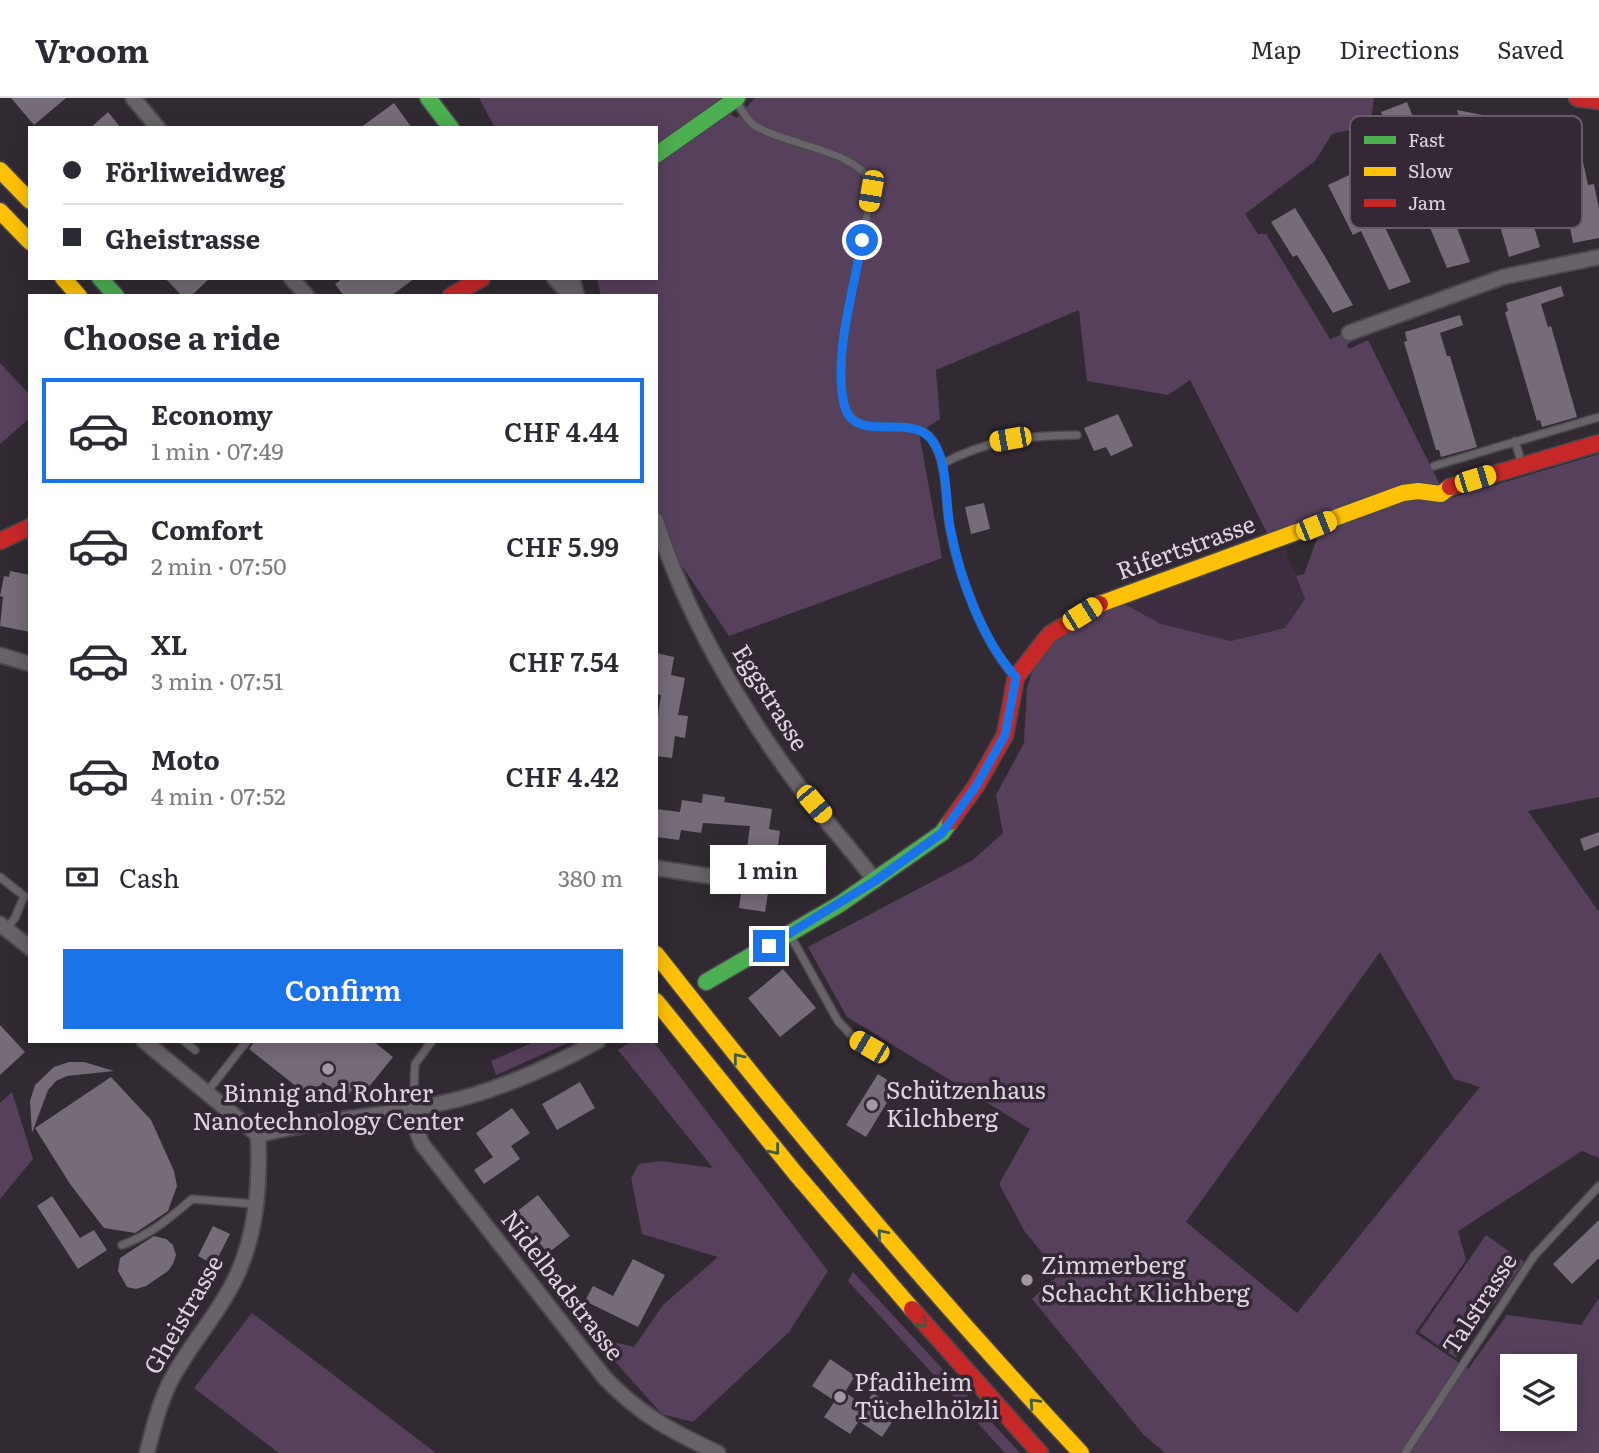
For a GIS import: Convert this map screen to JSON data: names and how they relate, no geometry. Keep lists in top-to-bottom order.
{
  "streets": {
    "main road": ["Rifertstrasse"],
    "street": ["Eggstrasse", "Nidelbadstrasse", "Gheistrasse"],
    "lane": ["Talstrasse"]
  },
  "crossings": [
    ["Rifertstrasse", "Eggstrasse"]
  ],
  "places": [
    "Binnig and Rohrer Nanotechnology Center",
    "Schützenhaus Kilchberg",
    "Zimmerberg Schacht Klichberg",
    "Pfadiheim Tüchelhölzli"
  ],
  "legend": ["Fast", "Slow", "Jam"],
  "page": {
    "header": "Vroom",
    "nav": ["Map", "Directions", "Saved"],
    "banner": ["Förliweidweg", "Gheistrasse"],
    "heading": "Choose a ride",
    "list": [
      {
        "name": "Economy",
        "note": "1 min · 07:49",
        "value": "CHF 4.44"
      },
      {
        "name": "Comfort",
        "note": "2 min · 07:50",
        "value": "CHF 5.99"
      },
      {
        "name": "XL",
        "note": "3 min · 07:51",
        "value": "CHF 7.54"
      },
      {
        "name": "Moto",
        "note": "4 min · 07:52",
        "value": "CHF 4.42"
      }
    ],
    "pay": ["Cash", "380 m"],
    "bubble": "1 min",
    "buttons": "Confirm"
  }
}
